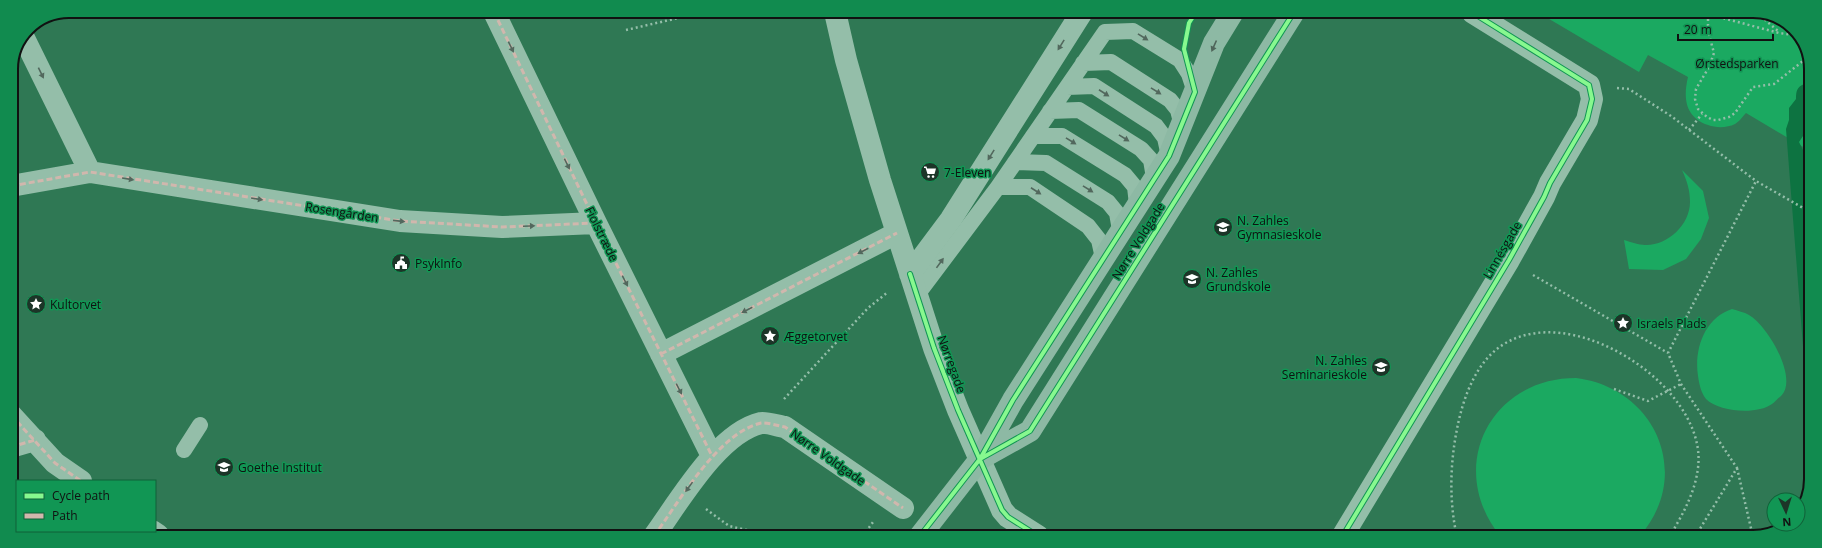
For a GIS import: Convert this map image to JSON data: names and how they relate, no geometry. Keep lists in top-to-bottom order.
{
  "streets": {
    "street": [
      "Rosengården",
      "Fiolstræde",
      "Nørre Voldgade",
      "Linnésgade",
      "Nørregade"
    ]
  },
  "crossings": [
    ["Rosengården", "Fiolstræde"],
    ["Nørre Voldgade", "Nørregade"]
  ],
  "one_way": ["Rosengården", "Fiolstræde"],
  "parks": ["Ørstedsparken"],
  "places": {
    "supermarket": ["7-Eleven"],
    "school or university": [
      "N. Zahles Gymnasieskole",
      "N. Zahles Grundskole",
      "N. Zahles Seminarieskole",
      "Goethe Institut"
    ],
    "public building": ["PsykInfo"],
    "place": ["Kultorvet", "Israels Plads", "Æggetorvet"]
  },
  "legend": ["Cycle path", "Path"],
  "scale_bar": "20 m",
  "north": "bottom"
}
